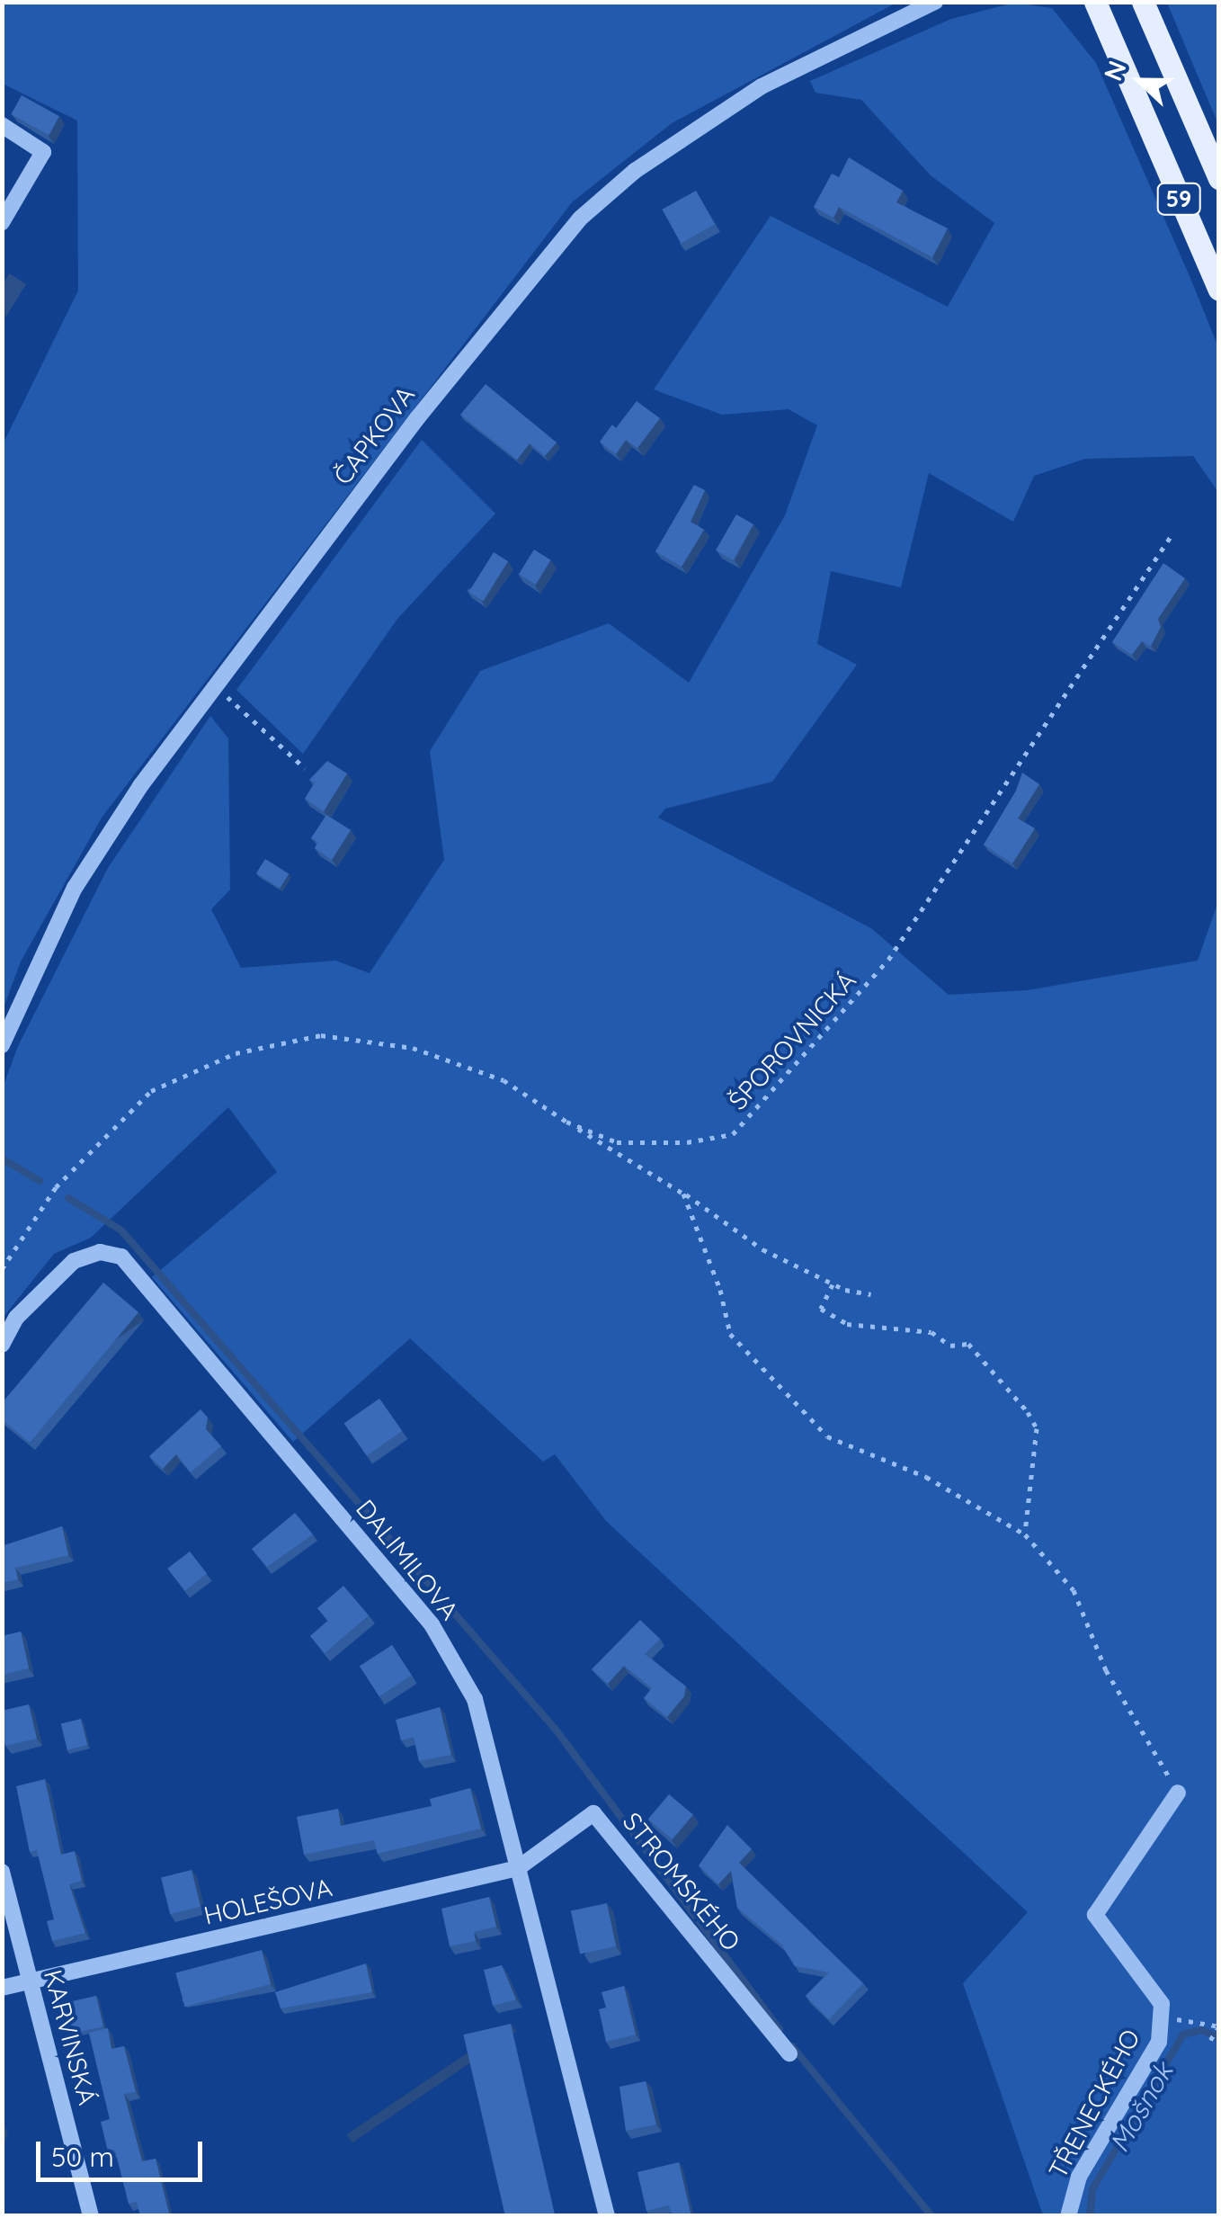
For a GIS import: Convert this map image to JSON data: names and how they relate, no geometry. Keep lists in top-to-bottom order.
{
  "streets": {
    "main road": ["59"],
    "street": [
      "ČAPKOVA",
      "DALIMILOVA",
      "STROMSKÉHO",
      "HOLEŠOVA",
      "KARVINSKÁ",
      "TŘENECKÉHO"
    ],
    "path": ["ŠPOROVNICKÁ"]
  },
  "crossings": [
    ["DALIMILOVA", "STROMSKÉHO"],
    ["DALIMILOVA", "HOLEŠOVA"],
    ["STROMSKÉHO", "HOLEŠOVA"],
    ["HOLEŠOVA", "KARVINSKÁ"]
  ],
  "water": ["Mošnok"],
  "scale_bar": "50 m",
  "north": "left"
}
